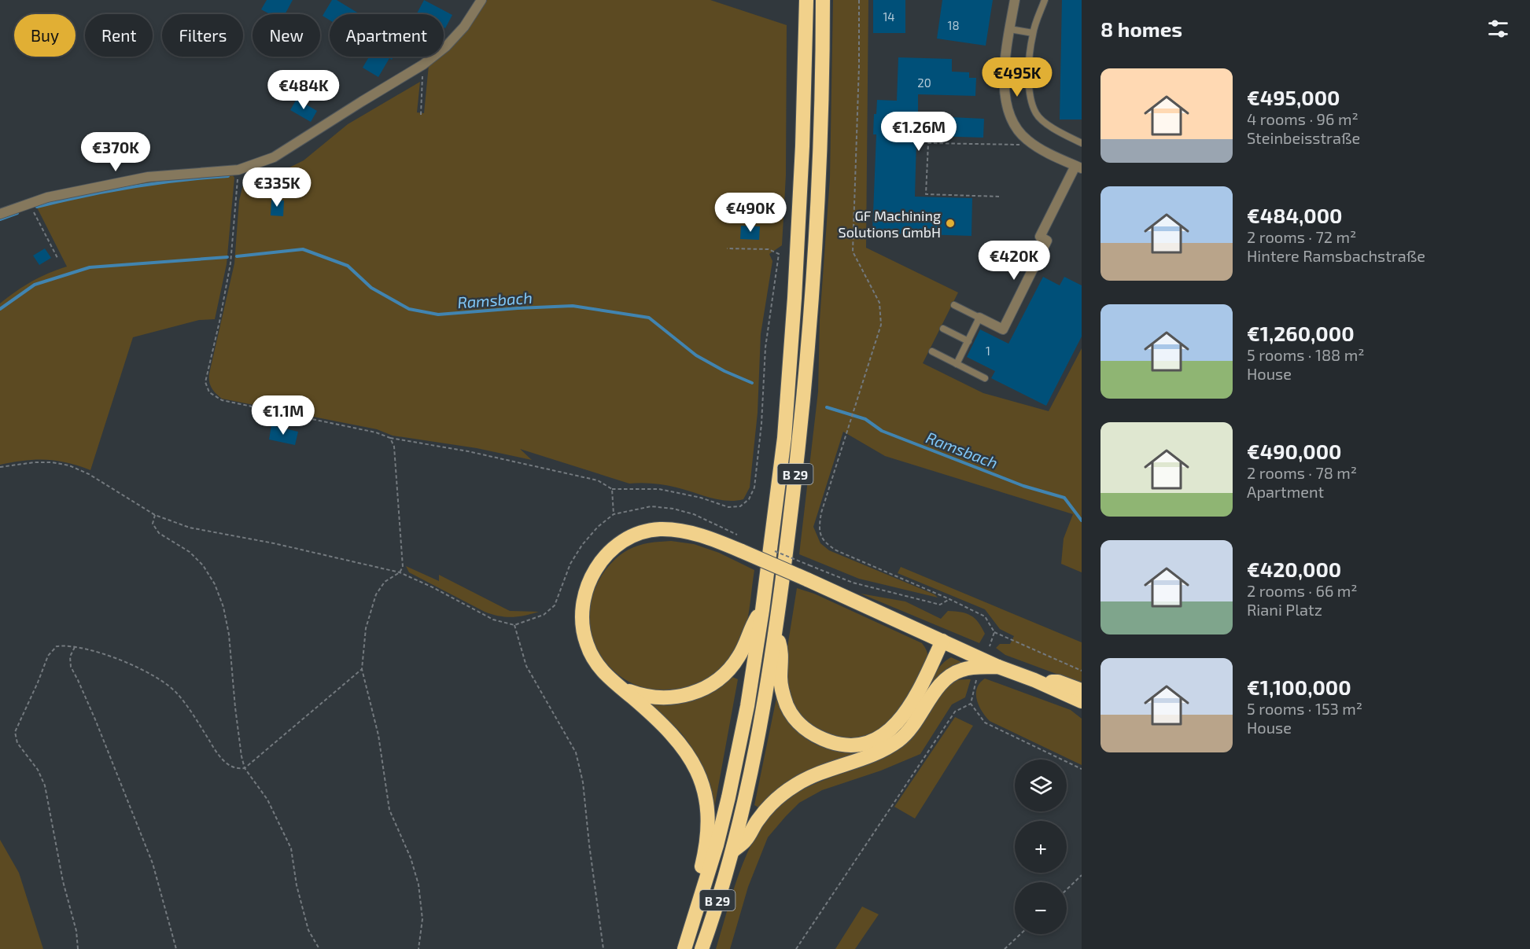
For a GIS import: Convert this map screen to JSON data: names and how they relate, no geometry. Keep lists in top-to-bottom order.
{
  "streets": {
    "highway": ["B 29"]
  },
  "water": ["Ramsbach"],
  "places": ["GF Machining Solutions GmbH"],
  "house_numbers": [
    "14",
    "18",
    "20",
    "1"
  ],
  "page": {
    "heading": "8 homes",
    "chip": [
      "Buy",
      "Rent",
      "Filters",
      "New",
      "Apartment"
    ],
    "list": [
      {
        "name": "€495,000",
        "note": "4 rooms · 96 m² · Steinbeisstraße"
      },
      {
        "name": "€484,000",
        "note": "2 rooms · 72 m² · Hintere Ramsbachstraße"
      },
      {
        "name": "€1,260,000",
        "note": "5 rooms · 188 m² · House"
      },
      {
        "name": "€490,000",
        "note": "2 rooms · 78 m² · Apartment"
      },
      {
        "name": "€420,000",
        "note": "2 rooms · 66 m² · Riani Platz"
      },
      {
        "name": "€1,100,000",
        "note": "5 rooms · 153 m² · House"
      }
    ],
    "price": [
      "€495K",
      "€484K",
      "€1.26M",
      "€370K",
      "€335K",
      "€490K",
      "€420K",
      "€1.1M"
    ],
    "map_buttons": ["+", "−"]
  }
}
